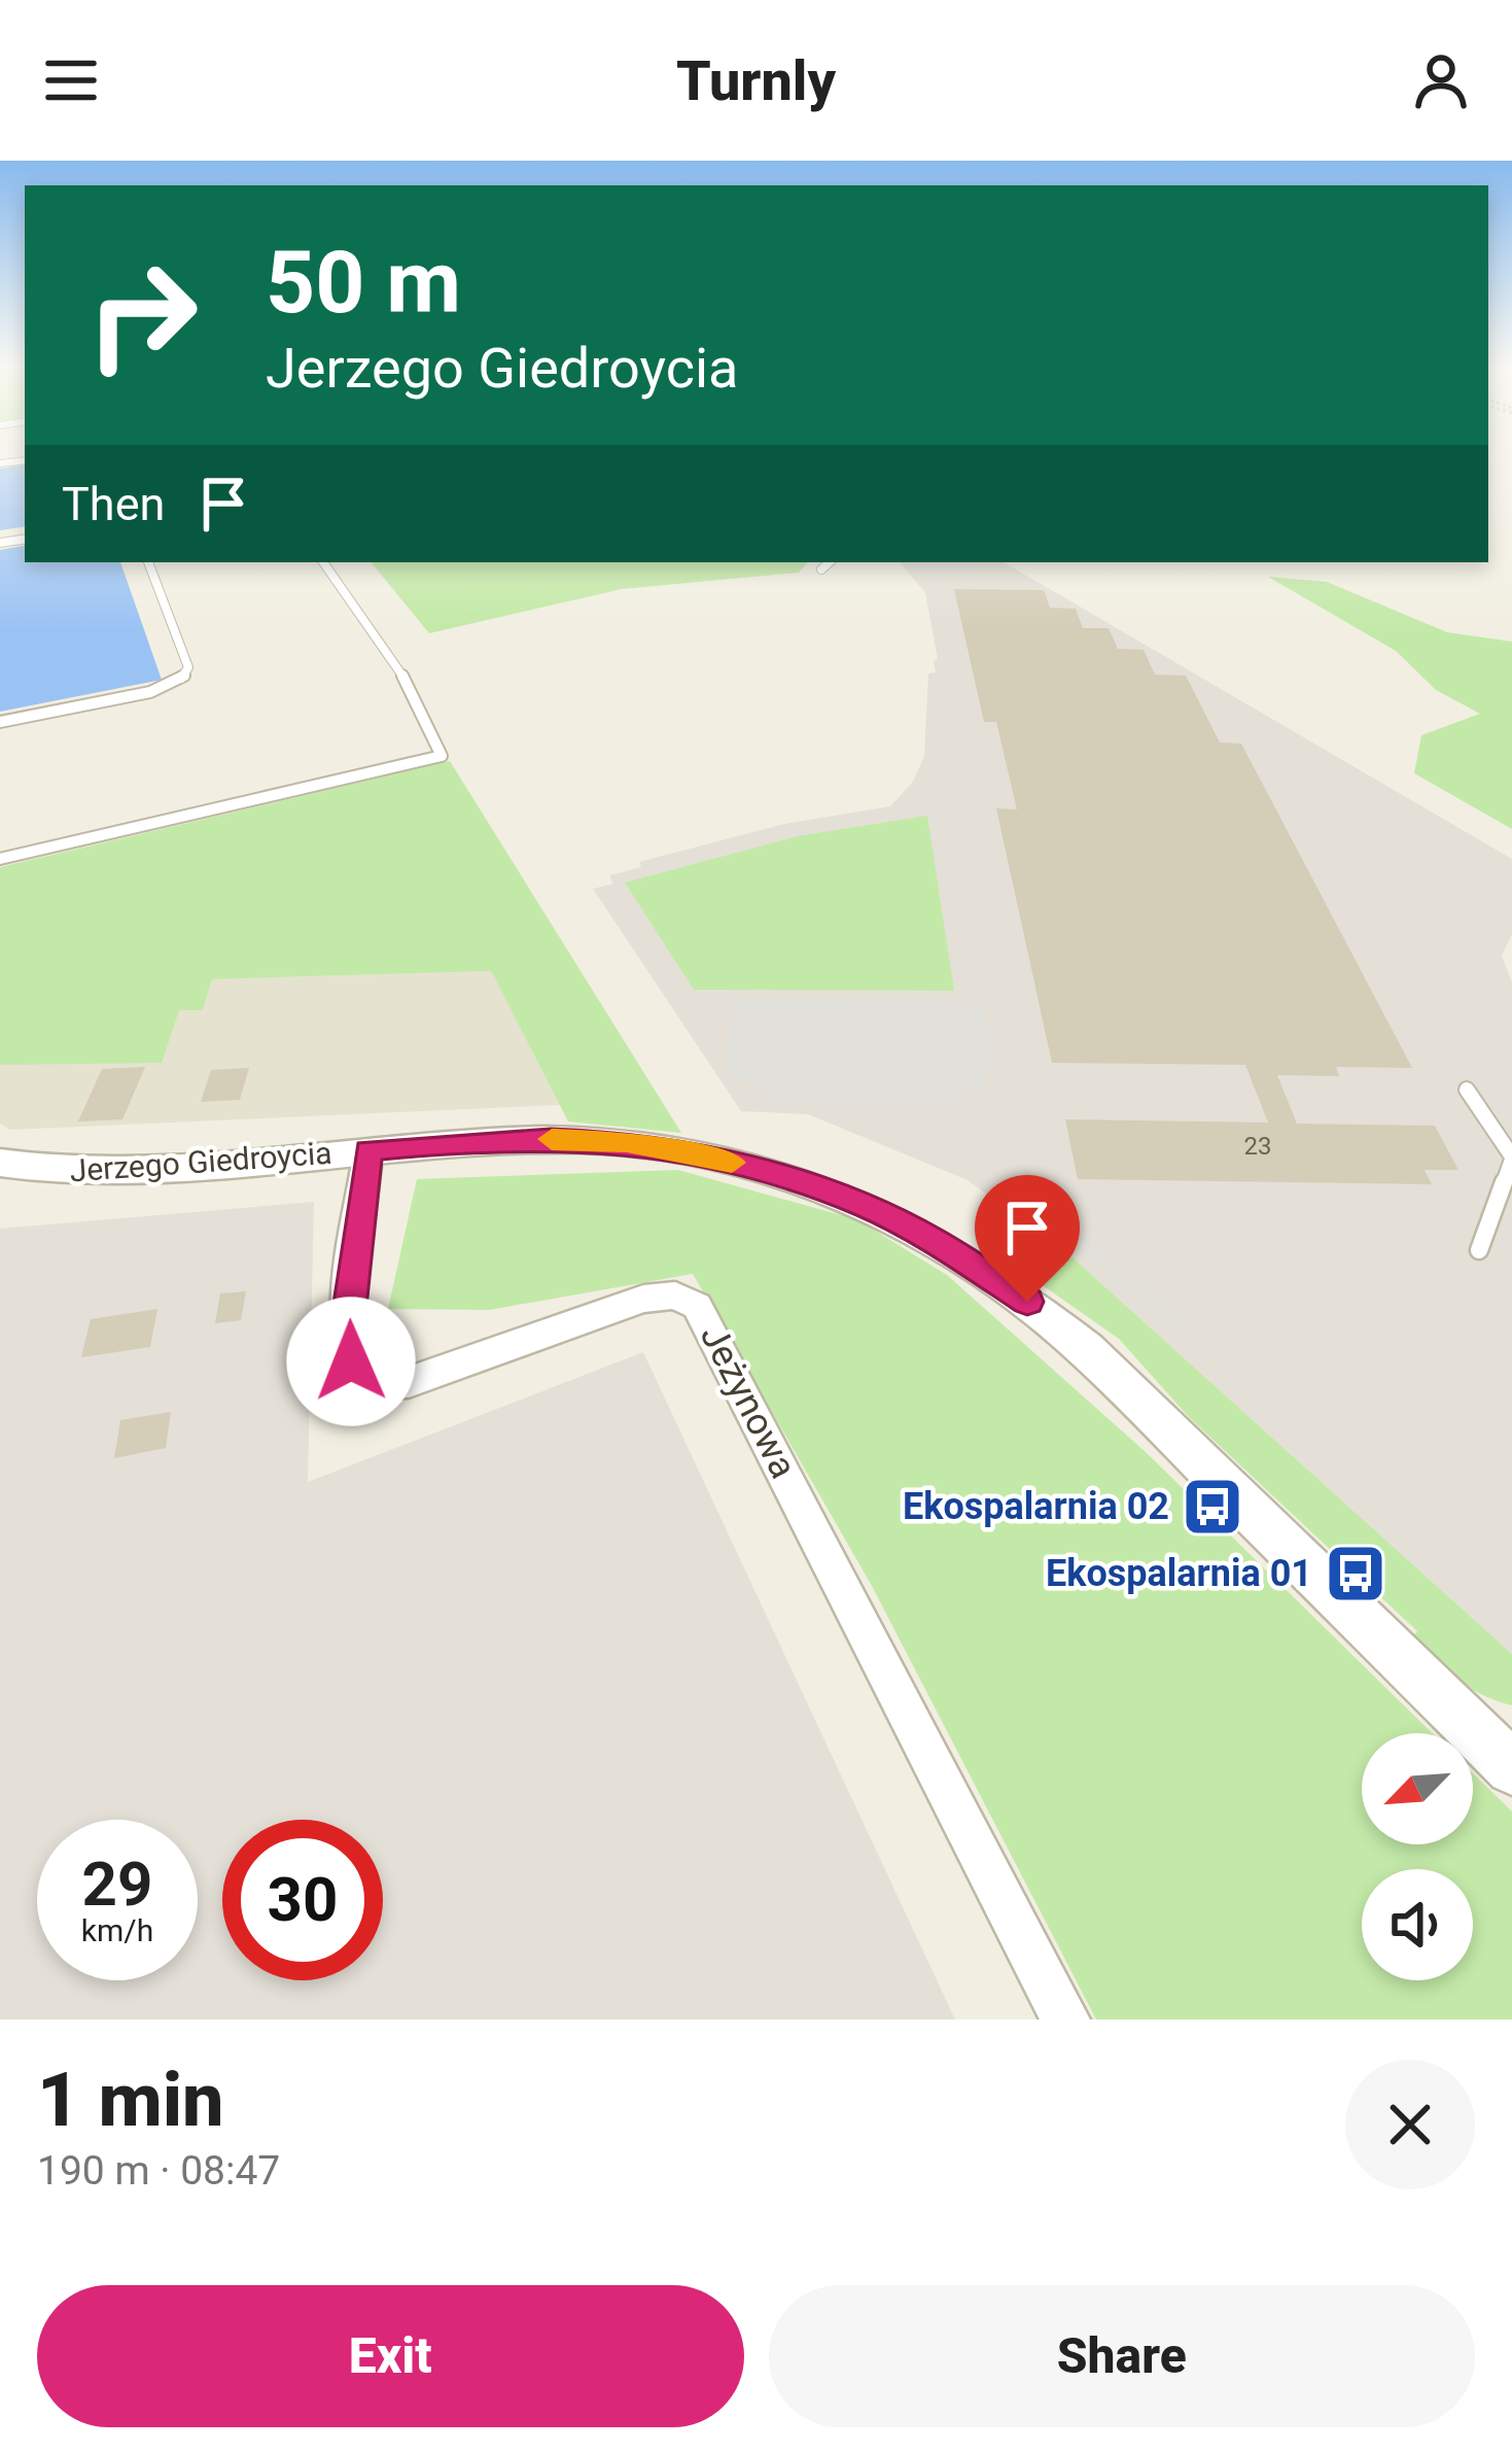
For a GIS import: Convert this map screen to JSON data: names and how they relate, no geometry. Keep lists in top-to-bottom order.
{
  "streets": {
    "street": ["Jerzego Giedroycia", "Jeżynowa"]
  },
  "crossings": [
    ["Jerzego Giedroycia", "Jeżynowa"]
  ],
  "places": {
    "bus stop": ["Ekospalarnia 02", "Ekospalarnia 01"]
  },
  "house_numbers": ["23"],
  "north": "bottom left",
  "page": {
    "header": "Turnly",
    "turn": ["50 m", "Jerzego Giedroycia"],
    "then": "Then",
    "speed": "29 km/h",
    "limit": "30",
    "heading": ["1 min", "190 m · 08:47"],
    "buttons": ["Exit", "Share"]
  }
}
